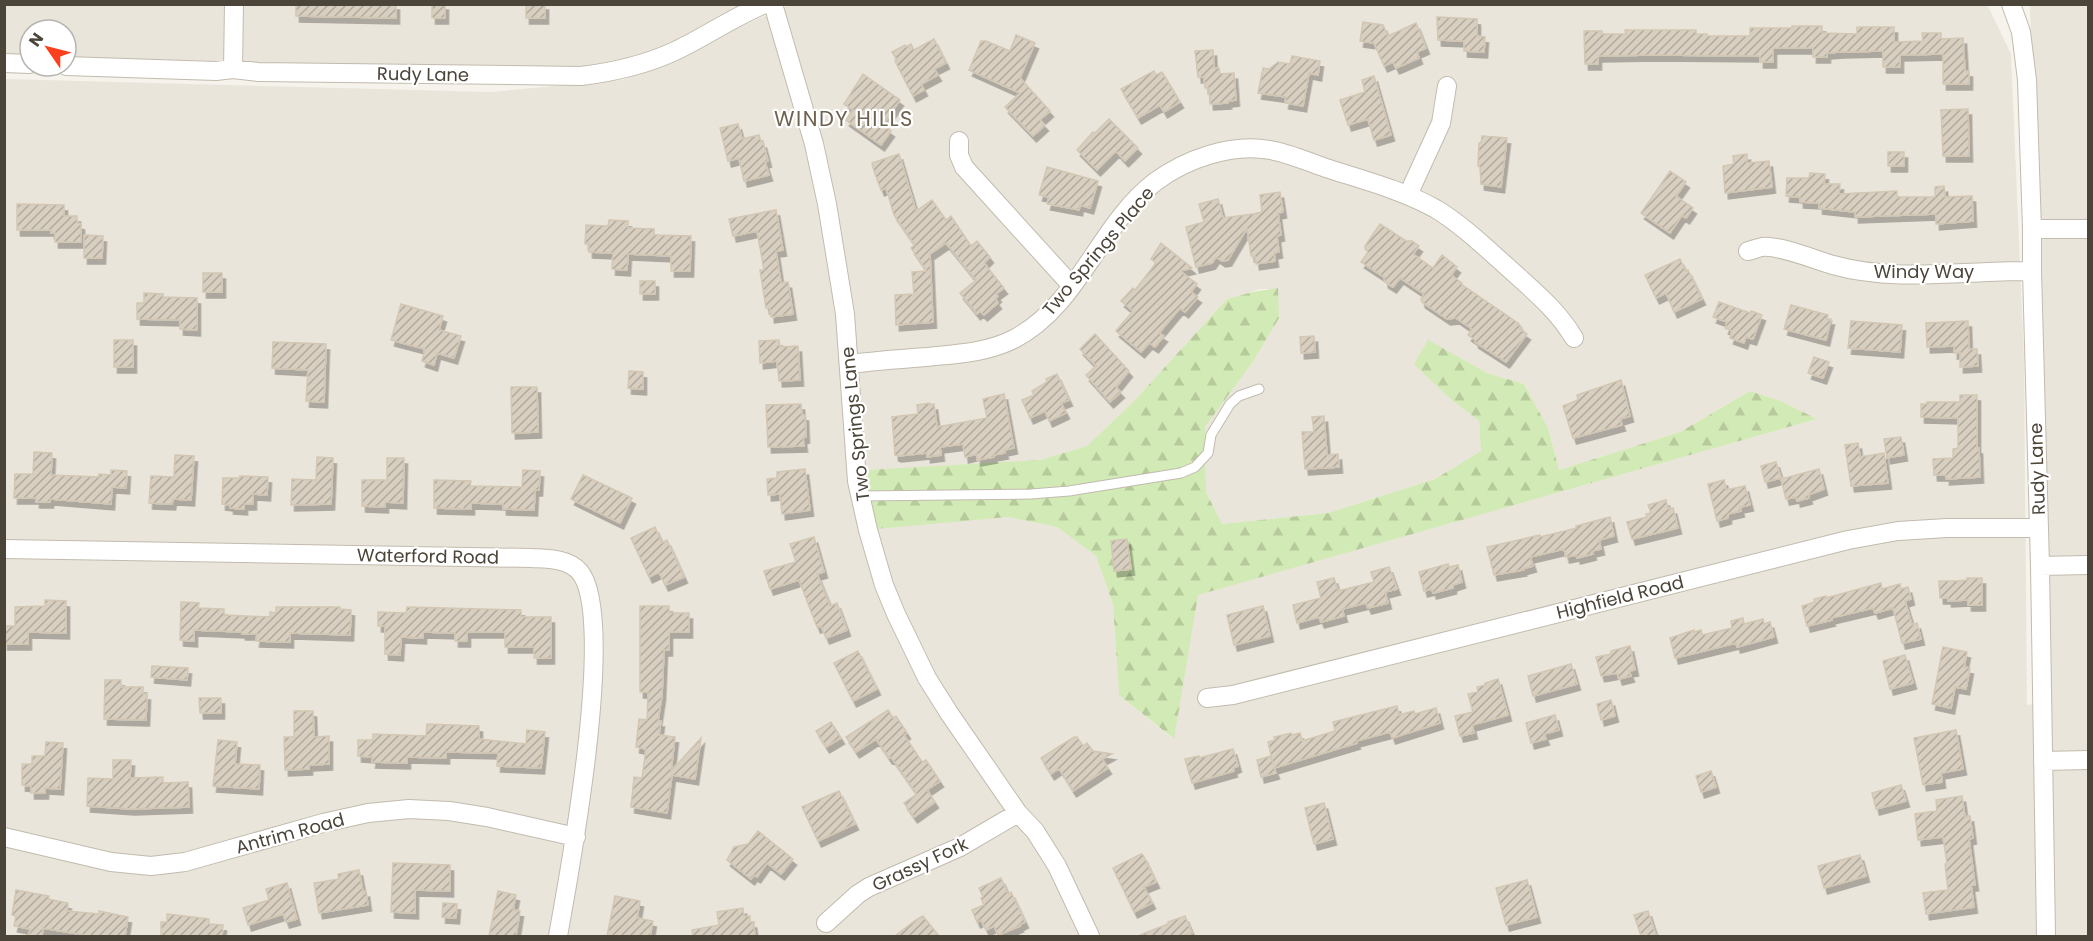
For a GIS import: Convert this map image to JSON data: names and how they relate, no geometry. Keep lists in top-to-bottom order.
{
  "streets": {
    "street": [
      "Rudy Lane",
      "Two Springs Place",
      "Windy Way",
      "Two Springs Lane",
      "Waterford Road",
      "Highfield Road",
      "Antrim Road",
      "Grassy Fork"
    ]
  },
  "crossings": [
    ["Rudy Lane", "Windy Way"],
    ["Rudy Lane", "Highfield Road"],
    ["Two Springs Place", "Two Springs Lane"],
    ["Two Springs Lane", "Grassy Fork"],
    ["Waterford Road", "Antrim Road"]
  ],
  "districts": ["WINDY HILLS"],
  "north": "top left"
}
